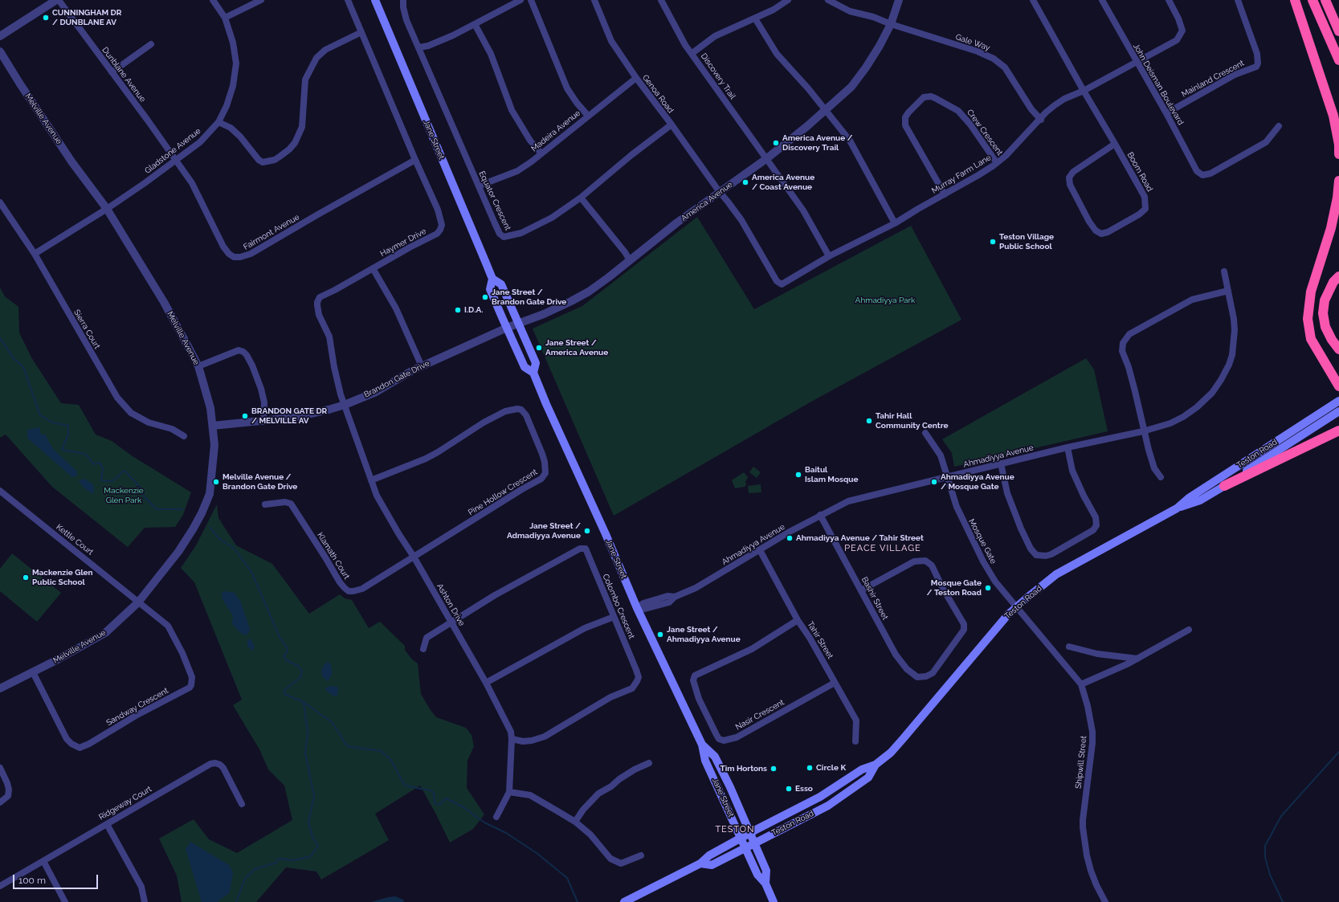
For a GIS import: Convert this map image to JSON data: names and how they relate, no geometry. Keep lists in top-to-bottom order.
{
  "streets": {
    "main road": ["Jane Street", "Teston Road"],
    "street": [
      "Gale Way",
      "Dunblane Avenue",
      "Discovery Trail",
      "Mainland Crescent",
      "John Deisman Boulevard",
      "Genoa Road",
      "Melville Avenue",
      "Madeira Avenue",
      "Crew Crescent",
      "Gladstone Avenue",
      "Boom Road",
      "Murray Farm Lane",
      "Equator Crescent",
      "America Avenue",
      "Fairmont Avenue",
      "Haymer Drive",
      "Sierra Court",
      "Brandon Gate Drive",
      "Ahmadiyya Avenue",
      "Pine Hollow Crescent",
      "Kettle Court",
      "Mosque Gate",
      "Klamath Court",
      "Bashir Street",
      "Ashton Drive",
      "Colombo Crescent",
      "Tahir Street",
      "Sandway Crescent",
      "Nasir Crescent",
      "Shipwill Street",
      "Ridgeway Court"
    ]
  },
  "crossings": [
    ["Gale Way", "Murray Farm Lane"],
    ["Gale Way", "America Avenue"],
    ["Dunblane Avenue", "Gladstone Avenue"],
    ["Dunblane Avenue", "Fairmont Avenue"],
    ["Discovery Trail", "Murray Farm Lane"],
    ["Discovery Trail", "America Avenue"],
    ["Mainland Crescent", "John Deisman Boulevard"],
    ["John Deisman Boulevard", "Murray Farm Lane"],
    ["Genoa Road", "Madeira Avenue"],
    ["Genoa Road", "Murray Farm Lane"],
    ["Genoa Road", "Equator Crescent"],
    ["Genoa Road", "America Avenue"],
    ["Melville Avenue", "Gladstone Avenue"],
    ["Melville Avenue", "Brandon Gate Drive"],
    ["Melville Avenue", "Kettle Court"],
    ["Melville Avenue", "Sandway Crescent"],
    ["Madeira Avenue", "Equator Crescent"],
    ["Crew Crescent", "Murray Farm Lane"],
    ["Jane Street", "America Avenue"],
    ["Jane Street", "Brandon Gate Drive"],
    ["Jane Street", "Teston Road"],
    ["Jane Street", "Ahmadiyya Avenue"],
    ["Gladstone Avenue", "Fairmont Avenue"],
    ["Gladstone Avenue", "Sierra Court"],
    ["Boom Road", "Murray Farm Lane"],
    ["America Avenue", "Brandon Gate Drive"],
    ["Fairmont Avenue", "Haymer Drive"],
    ["Haymer Drive", "Brandon Gate Drive"],
    ["Haymer Drive", "Ashton Drive"],
    ["Brandon Gate Drive", "Ashton Drive"],
    ["Teston Road", "Mosque Gate"],
    ["Teston Road", "Shipwill Street"],
    ["Ahmadiyya Avenue", "Mosque Gate"],
    ["Ahmadiyya Avenue", "Bashir Street"],
    ["Ahmadiyya Avenue", "Tahir Street"],
    ["Pine Hollow Crescent", "Klamath Court"],
    ["Pine Hollow Crescent", "Ashton Drive"],
    ["Kettle Court", "Sandway Crescent"],
    ["Mosque Gate", "Shipwill Street"],
    ["Klamath Court", "Ashton Drive"],
    ["Ashton Drive", "Colombo Crescent"],
    ["Tahir Street", "Nasir Crescent"]
  ],
  "districts": ["PEACE VILLAGE", "TESTON"],
  "parks": ["Ahmadiyya Park", "Mackenzie Glen Park"],
  "places": [
    "CUNNINGHAM DR / DUNBLANE AV",
    "America Avenue / Discovery Trail",
    "America Avenue / Coast Avenue",
    "Teston Village Public School",
    "Jane Street / Brandon Gate Drive",
    "I.D.A.",
    "Jane Street / America Avenue",
    "BRANDON GATE DR / MELVILLE AV",
    "Tahir Hall Community Centre",
    "Baitul Islam Mosque",
    "Melville Avenue / Brandon Gate Drive",
    "Ahmadiyya Avenue / Mosque Gate",
    "Jane Street / Admadiyya Avenue",
    "Ahmadiyya Avenue / Tahir Street",
    "Mackenzie Glen Public School",
    "Mosque Gate / Teston Road",
    "Jane Street / Ahmadiyya Avenue",
    "Circle K",
    "Tim Hortons",
    "Esso"
  ],
  "scale_bar": "100 m"
}
